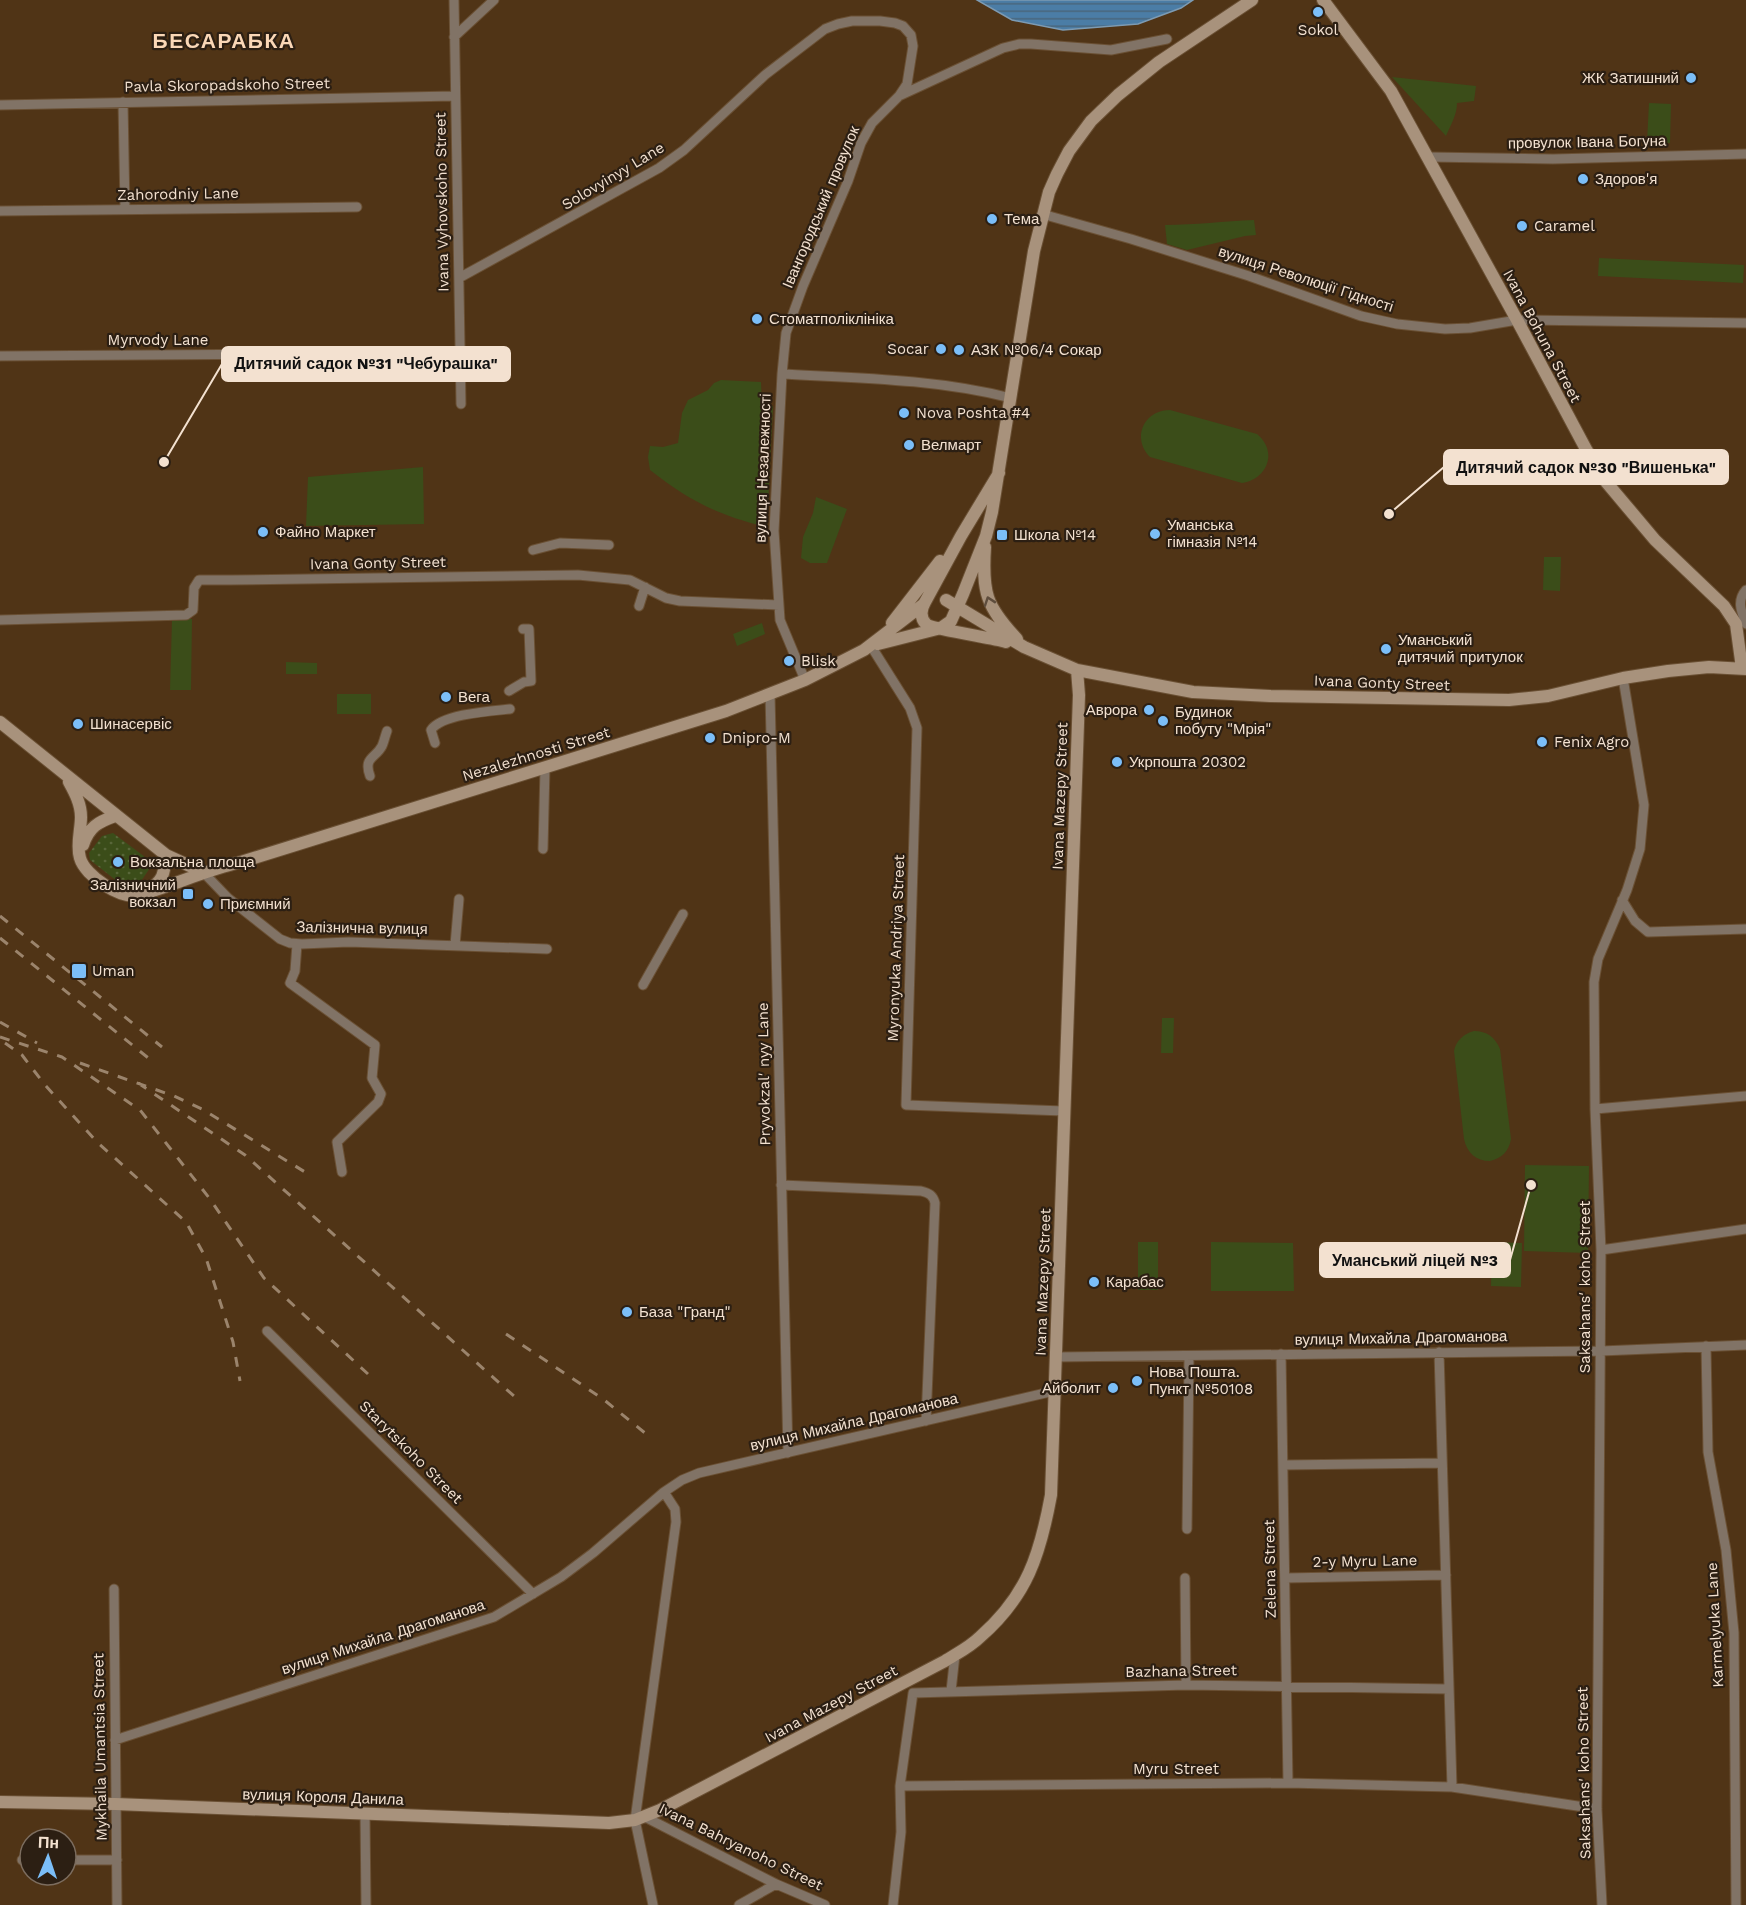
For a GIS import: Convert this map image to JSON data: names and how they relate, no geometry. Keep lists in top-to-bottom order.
{
  "streets": {
    "main road": [
      "Ivana Bohuna Street",
      "Ivana Gonty Street",
      "Nezalezhnosti Street",
      "Ivana Mazepy Street",
      "Залізнична вулиця",
      "вулиця Короля Данила"
    ],
    "street": [
      "Pavla Skoropadskoho Street",
      "провулок Івана Богуна",
      "Solovyinyy Lane",
      "Zahorodniy Lane",
      "Ivana Vyhovskoho Street",
      "Івангородський провулок",
      "вулиця Революції Гідності",
      "Myrvody Lane",
      "вулиця Незалежності",
      "Myronyuka Andriya Street",
      "Pryvokzalʹnyy Lane",
      "Saksahansʹkoho Street",
      "вулиця Михайла Драгоманова",
      "Starytskoho Street",
      "2-y Myru Lane",
      "Zelena Street",
      "Karmelyuka Lane",
      "Bazhana Street",
      "Mykhaila Umantsia Street",
      "Myru Street",
      "Ivana Bahryanoho Street"
    ]
  },
  "crossings": [
    ["Pavla Skoropadskoho Street", "Ivana Vyhovskoho Street"],
    ["провулок Івана Богуна", "Ivana Bohuna Street"],
    ["Solovyinyy Lane", "Ivana Vyhovskoho Street"],
    ["Solovyinyy Lane", "Івангородський провулок"],
    ["Ivana Vyhovskoho Street", "Myrvody Lane"],
    ["Івангородський провулок", "вулиця Незалежності"],
    ["вулиця Революції Гідності", "Ivana Bohuna Street"],
    ["вулиця Революції Гідності", "Nezalezhnosti Street"],
    ["Ivana Bohuna Street", "Ivana Gonty Street"],
    ["вулиця Незалежності", "Ivana Gonty Street"],
    ["вулиця Незалежності", "Nezalezhnosti Street"],
    ["Ivana Gonty Street", "Nezalezhnosti Street"],
    ["Ivana Gonty Street", "Ivana Mazepy Street"],
    ["Ivana Gonty Street", "Saksahansʹkoho Street"],
    ["Nezalezhnosti Street", "Залізнична вулиця"],
    ["Nezalezhnosti Street", "Myronyuka Andriya Street"],
    ["Nezalezhnosti Street", "Pryvokzalʹnyy Lane"],
    ["Ivana Mazepy Street", "Myronyuka Andriya Street"],
    ["Ivana Mazepy Street", "вулиця Михайла Драгоманова"],
    ["Ivana Mazepy Street", "вулиця Короля Данила"],
    ["Ivana Mazepy Street", "Ivana Bahryanoho Street"],
    ["Pryvokzalʹnyy Lane", "вулиця Михайла Драгоманова"],
    ["Saksahansʹkoho Street", "вулиця Михайла Драгоманова"],
    ["Saksahansʹkoho Street", "Myru Street"],
    ["вулиця Михайла Драгоманова", "Starytskoho Street"],
    ["вулиця Михайла Драгоманова", "Zelena Street"],
    ["вулиця Михайла Драгоманова", "Karmelyuka Lane"],
    ["вулиця Михайла Драгоманова", "Mykhaila Umantsia Street"],
    ["2-y Myru Lane", "Zelena Street"],
    ["Zelena Street", "Bazhana Street"],
    ["Zelena Street", "Myru Street"],
    ["Bazhana Street", "Myru Street"],
    ["Mykhaila Umantsia Street", "вулиця Короля Данила"],
    ["вулиця Короля Данила", "Ivana Bahryanoho Street"]
  ],
  "districts": ["БЕСАРАБКА"],
  "places": {
    "other": [
      "Sokol",
      "ЖК Затишний",
      "Здоров'я",
      "Тема",
      "Caramel",
      "Стоматполіклініка",
      "Socar",
      "АЗК №06/4 Сокар",
      "Nova Poshta #4",
      "Велмарт",
      "Дитячий садок №31 \"Чебурашка\"",
      "Дитячий садок №30 \"Вишенька\"",
      "Файно Маркет",
      "Уманська гімназія №14",
      "Уманський дитячий притулок",
      "Blisk",
      "Вега",
      "Аврора",
      "Будинок побуту \"Мрія\"",
      "Шинасервіс",
      "Dnipro-M",
      "Fenix Agro",
      "Укрпошта 20302",
      "Вокзальна площа",
      "Приємний",
      "Уманський ліцей №3",
      "Карабас",
      "База \"Гранд\"",
      "Нова Пошта. Пункт №50108",
      "Айболит"
    ],
    "transit": ["Школа №14", "Залізничний вокзал", "Uman"]
  },
  "north": "top"
}
